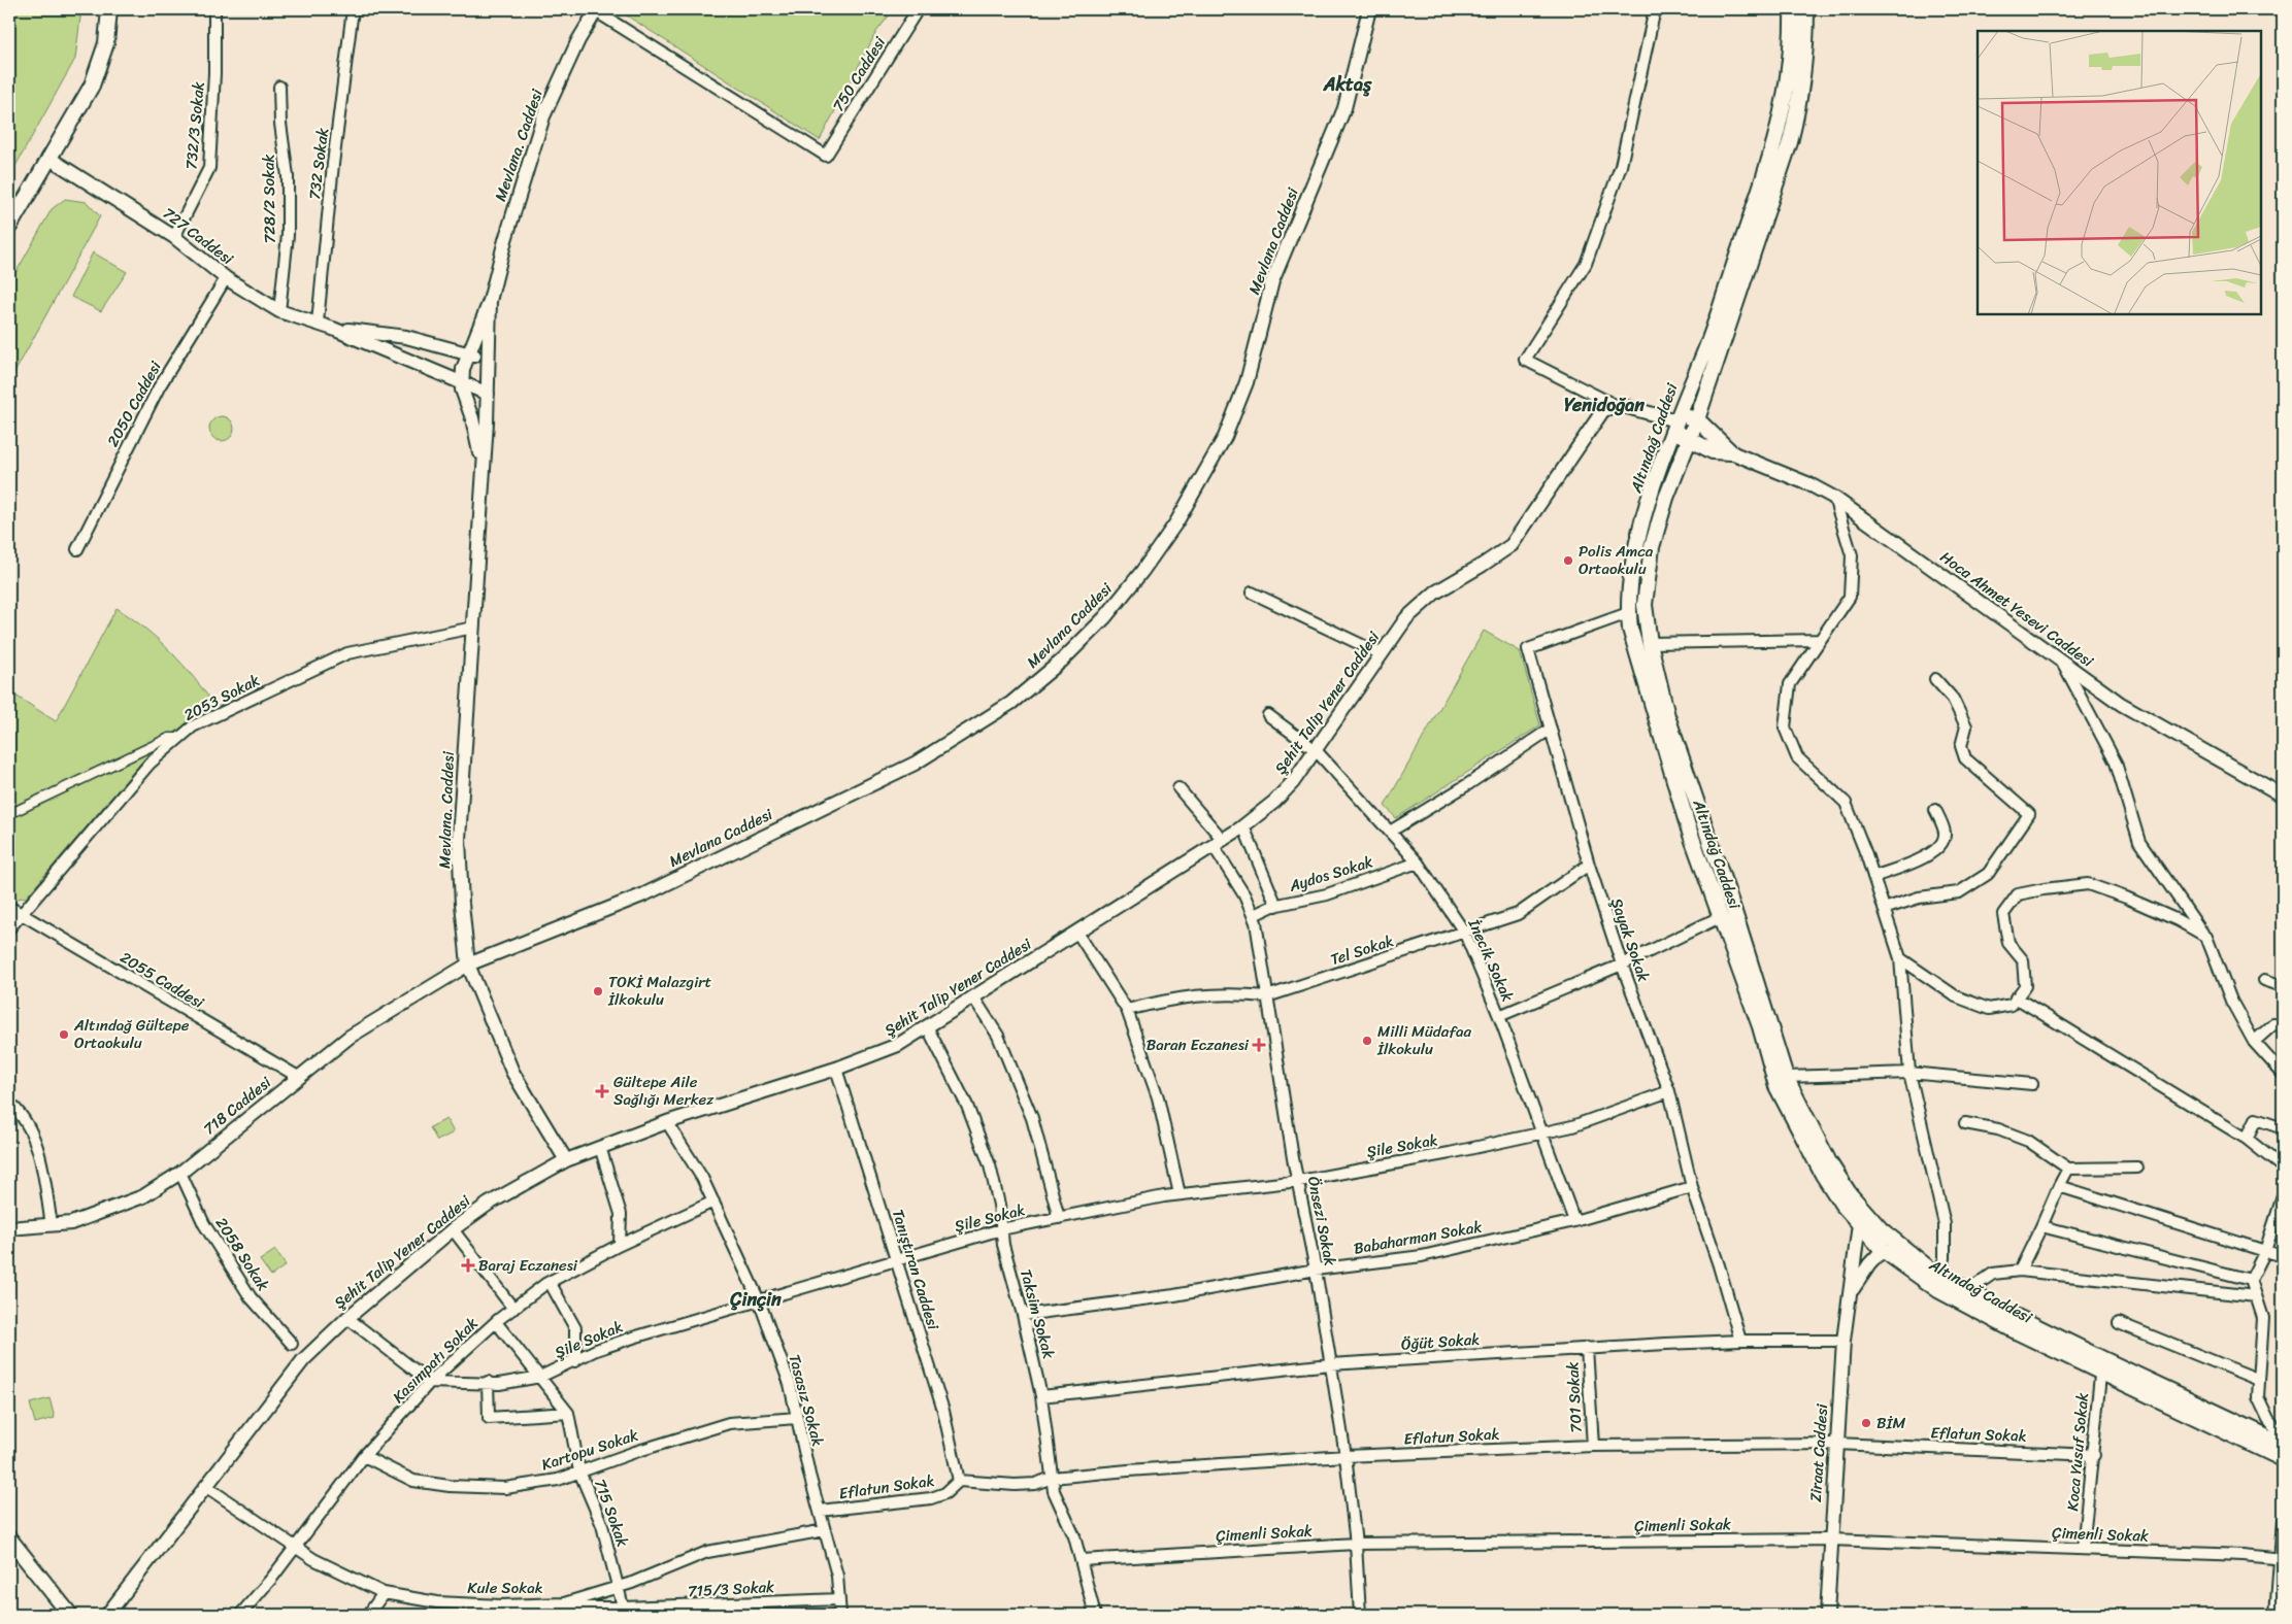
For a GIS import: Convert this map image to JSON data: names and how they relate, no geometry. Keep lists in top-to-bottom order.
{
  "streets": {
    "main road": ["Altındağ Caddesi", "Hoca Ahmet Yesevi Caddesi"],
    "street": [
      "750 Caddesi",
      "732/3 Sokak",
      "Mevlana. Caddesi",
      "732 Sokak",
      "728/2 Sokak",
      "727 Caddesi",
      "Mevlana Caddesi",
      "2050 Caddesi",
      "2053 Sokak",
      "Şehit Talip Yener Caddesi",
      "Aydos Sokak",
      "Şayak Sokak",
      "Tel Sokak",
      "İnecik Sokak",
      "2055 Caddesi",
      "718 Caddesi",
      "Şile Sokak",
      "Önsezi Sokak",
      "Babaharman Sokak",
      "2058 Sokak",
      "Tanıştıran Caddesi",
      "Taksim Sokak",
      "Öğüt Sokak",
      "Kasımpatı Sokak",
      "701 Sokak",
      "Tasasız Sokak",
      "Eflatun Sokak",
      "Kartopu Sokak",
      "Koca Yusuf Sokak",
      "Ziraat Caddesi",
      "715 Sokak",
      "Çimenli Sokak",
      "Kule Sokak",
      "715/3 Sokak"
    ]
  },
  "crossings": [
    ["750 Caddesi", "Mevlana. Caddesi"],
    ["732/3 Sokak", "727 Caddesi"],
    ["Mevlana. Caddesi", "727 Caddesi"],
    ["Mevlana. Caddesi", "Mevlana Caddesi"],
    ["Mevlana. Caddesi", "2053 Sokak"],
    ["Mevlana. Caddesi", "Şehit Talip Yener Caddesi"],
    ["Mevlana. Caddesi", "718 Caddesi"],
    ["732 Sokak", "727 Caddesi"],
    ["728/2 Sokak", "727 Caddesi"],
    ["727 Caddesi", "2050 Caddesi"],
    ["Mevlana Caddesi", "718 Caddesi"],
    ["Altındağ Caddesi", "Hoca Ahmet Yesevi Caddesi"],
    ["Altındağ Caddesi", "Şayak Sokak"],
    ["Altındağ Caddesi", "Koca Yusuf Sokak"],
    ["Altındağ Caddesi", "Ziraat Caddesi"],
    ["2053 Sokak", "2055 Caddesi"],
    ["Şehit Talip Yener Caddesi", "İnecik Sokak"],
    ["Şehit Talip Yener Caddesi", "Önsezi Sokak"],
    ["Şehit Talip Yener Caddesi", "Tanıştıran Caddesi"],
    ["Şehit Talip Yener Caddesi", "Taksim Sokak"],
    ["Şehit Talip Yener Caddesi", "Tasasız Sokak"],
    ["Şehit Talip Yener Caddesi", "Kule Sokak"],
    ["Aydos Sokak", "İnecik Sokak"],
    ["Aydos Sokak", "Önsezi Sokak"],
    ["Şayak Sokak", "Tel Sokak"],
    ["Şayak Sokak", "Şile Sokak"],
    ["Şayak Sokak", "Babaharman Sokak"],
    ["Şayak Sokak", "Öğüt Sokak"],
    ["Tel Sokak", "İnecik Sokak"],
    ["Tel Sokak", "Önsezi Sokak"],
    ["İnecik Sokak", "Şile Sokak"],
    ["İnecik Sokak", "Babaharman Sokak"],
    ["2055 Caddesi", "718 Caddesi"],
    ["718 Caddesi", "2058 Sokak"],
    ["Şile Sokak", "Önsezi Sokak"],
    ["Şile Sokak", "Tanıştıran Caddesi"],
    ["Şile Sokak", "Taksim Sokak"],
    ["Şile Sokak", "Kasımpatı Sokak"],
    ["Şile Sokak", "Tasasız Sokak"],
    ["Şile Sokak", "715 Sokak"],
    ["Önsezi Sokak", "Babaharman Sokak"],
    ["Önsezi Sokak", "Öğüt Sokak"],
    ["Önsezi Sokak", "Eflatun Sokak"],
    ["Önsezi Sokak", "Çimenli Sokak"],
    ["Babaharman Sokak", "Taksim Sokak"],
    ["Tanıştıran Caddesi", "Eflatun Sokak"],
    ["Taksim Sokak", "Öğüt Sokak"],
    ["Taksim Sokak", "Eflatun Sokak"],
    ["Taksim Sokak", "Çimenli Sokak"],
    ["Öğüt Sokak", "701 Sokak"],
    ["Öğüt Sokak", "Ziraat Caddesi"],
    ["Kasımpatı Sokak", "Tasasız Sokak"],
    ["Kasımpatı Sokak", "Kartopu Sokak"],
    ["Kasımpatı Sokak", "715 Sokak"],
    ["Kasımpatı Sokak", "Kule Sokak"],
    ["701 Sokak", "Eflatun Sokak"],
    ["Tasasız Sokak", "Eflatun Sokak"],
    ["Tasasız Sokak", "Kartopu Sokak"],
    ["Tasasız Sokak", "Kule Sokak"],
    ["Tasasız Sokak", "715/3 Sokak"],
    ["Eflatun Sokak", "Koca Yusuf Sokak"],
    ["Eflatun Sokak", "Ziraat Caddesi"],
    ["Kartopu Sokak", "715 Sokak"],
    ["Koca Yusuf Sokak", "Çimenli Sokak"],
    ["Ziraat Caddesi", "Çimenli Sokak"],
    ["715 Sokak", "Kule Sokak"],
    ["715 Sokak", "715/3 Sokak"],
    ["Kule Sokak", "715/3 Sokak"]
  ],
  "districts": ["Aktaş", "Yenidoğan", "Çinçin"],
  "places": {
    "other": [
      "Polis Amca Ortaokulu",
      "TOKİ Malazgirt İlkokulu",
      "Altındağ Gültepe Ortaokulu",
      "Milli Müdafaa İlkokulu",
      "BİM"
    ],
    "health": ["Baran Eczanesi", "Gültepe Aile Sağlığı Merkez", "Baraj Eczanesi"]
  }
}
